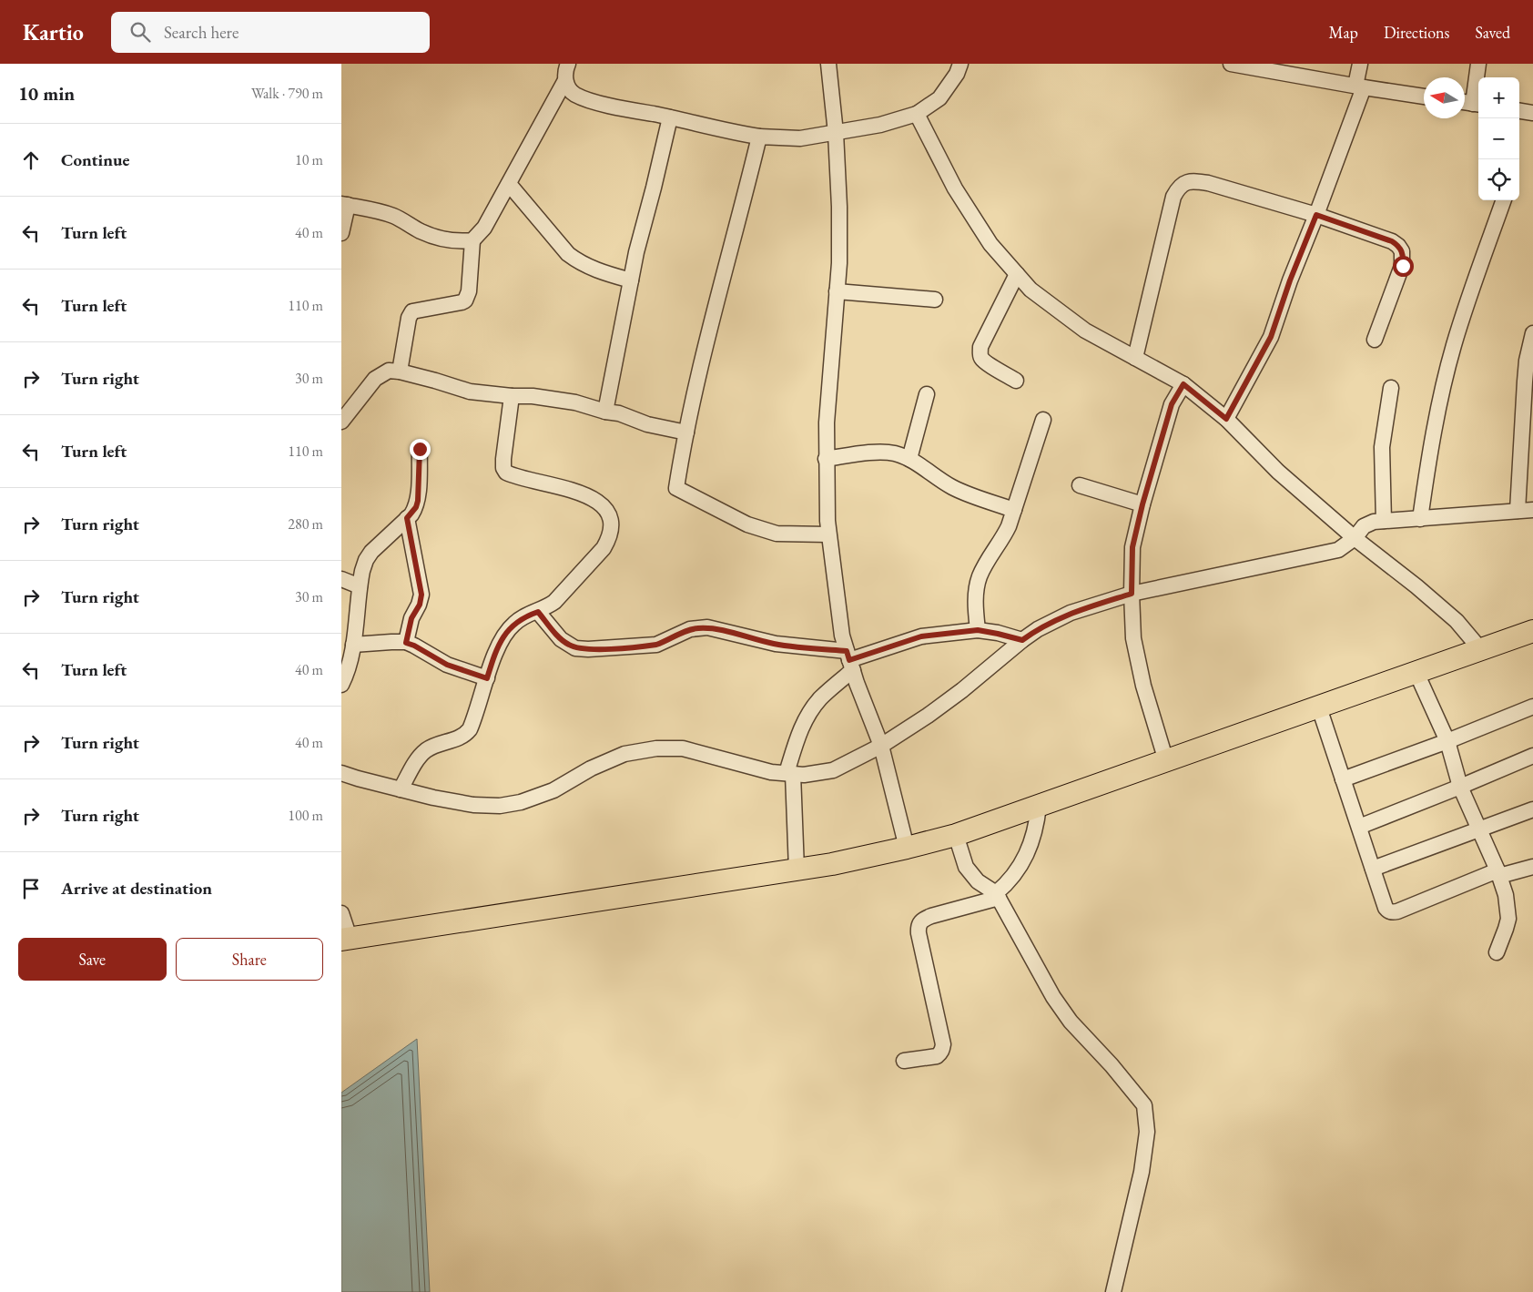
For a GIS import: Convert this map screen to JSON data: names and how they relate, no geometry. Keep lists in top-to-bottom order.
{
  "north": "left",
  "page": {
    "header": "Kartio",
    "search": "Search here",
    "nav": ["Map", "Directions", "Saved"],
    "heading": ["10 min", "Walk · 790 m"],
    "map_buttons": ["+", "−"],
    "list": [
      ["Continue", "10 m"],
      ["Turn left", "40 m"],
      ["Turn left", "110 m"],
      ["Turn right", "30 m"],
      ["Turn left", "110 m"],
      ["Turn right", "280 m"],
      ["Turn right", "30 m"],
      ["Turn left", "40 m"],
      ["Turn right", "40 m"],
      ["Turn right", "100 m"],
      "Arrive at destination"
    ],
    "buttons": ["Save", "Share"]
  }
}
